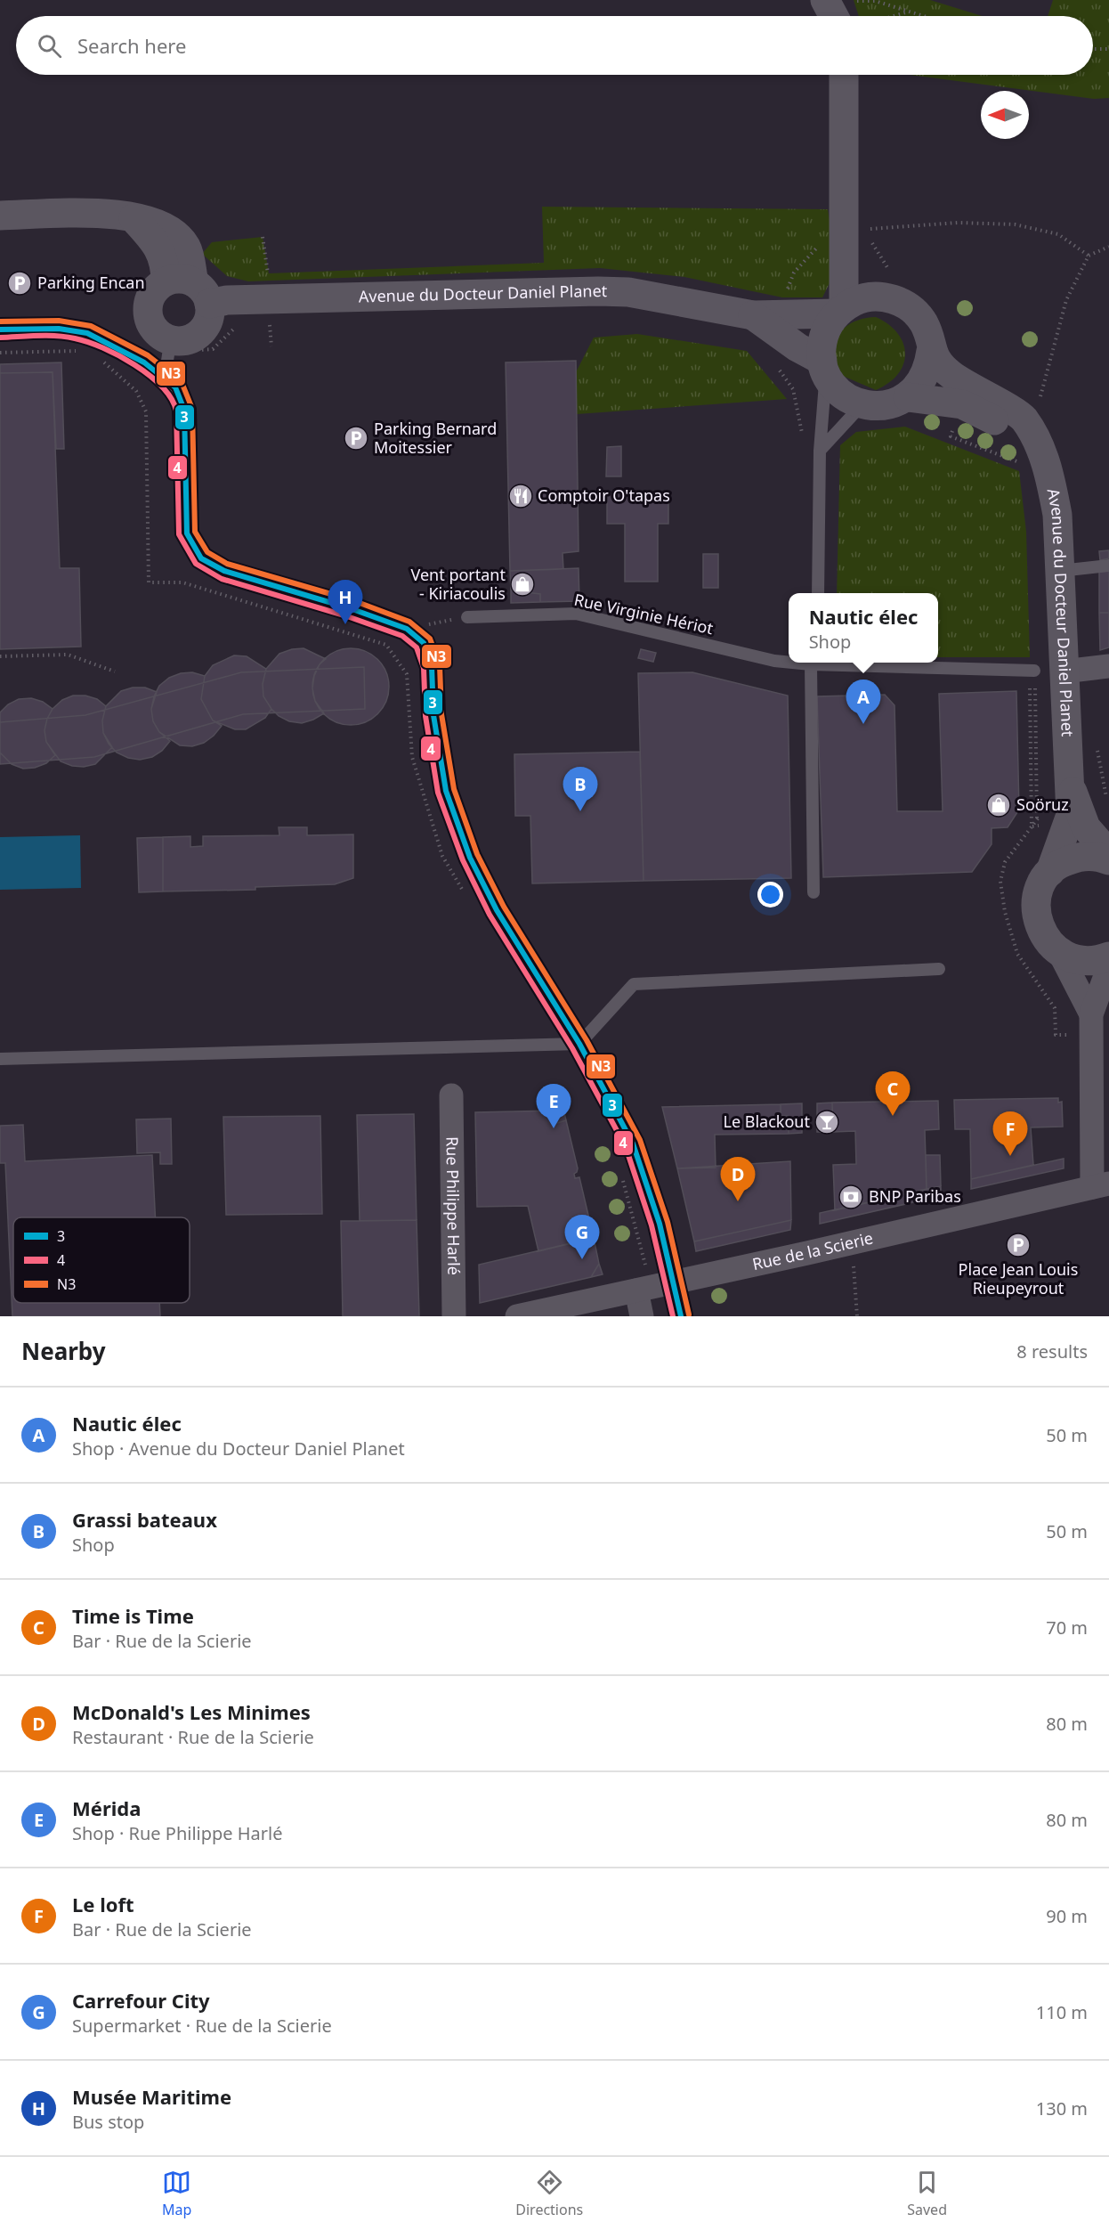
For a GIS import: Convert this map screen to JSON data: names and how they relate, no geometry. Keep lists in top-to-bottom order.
{
  "streets": {
    "street": ["Avenue du Docteur Daniel Planet", "Rue Philippe Harlé", "Rue de la Scierie"],
    "lane": ["Rue Virginie Hériot"]
  },
  "places": {
    "parking": ["Parking Encan", "Parking Bernard Moitessier", "Place Jean Louis Rieupeyrout"],
    "restaurant": ["Comptoir O'tapas"],
    "shop": ["Vent portant - Kiriacoulis", "Soöruz"],
    "bar": ["Le Blackout"],
    "bank": ["BNP Paribas"]
  },
  "lines": ["transit line N3", "transit line 3", "transit line 4"],
  "legend": ["3", "4", "N3"],
  "north": "left",
  "page": {
    "search": "Search here",
    "pins": [
      "H",
      "A",
      "B",
      "C",
      "E",
      "F",
      "D",
      "G"
    ],
    "popup": ["Nautic élec", "Shop"],
    "heading": ["Nearby", "8 results"],
    "list": [
      {
        "mark": "A",
        "name": "Nautic élec",
        "note": "Shop · Avenue du Docteur Daniel Planet",
        "value": "50 m"
      },
      {
        "mark": "B",
        "name": "Grassi bateaux",
        "note": "Shop",
        "value": "50 m"
      },
      {
        "mark": "C",
        "name": "Time is Time",
        "note": "Bar · Rue de la Scierie",
        "value": "70 m"
      },
      {
        "mark": "D",
        "name": "McDonald's Les Minimes",
        "note": "Restaurant · Rue de la Scierie",
        "value": "80 m"
      },
      {
        "mark": "E",
        "name": "Mérida",
        "note": "Shop · Rue Philippe Harlé",
        "value": "80 m"
      },
      {
        "mark": "F",
        "name": "Le loft",
        "note": "Bar · Rue de la Scierie",
        "value": "90 m"
      },
      {
        "mark": "G",
        "name": "Carrefour City",
        "note": "Supermarket · Rue de la Scierie",
        "value": "110 m"
      },
      {
        "mark": "H",
        "name": "Musée Maritime",
        "note": "Bus stop",
        "value": "130 m"
      }
    ],
    "nav": ["Map", "Directions", "Saved"]
  }
}
